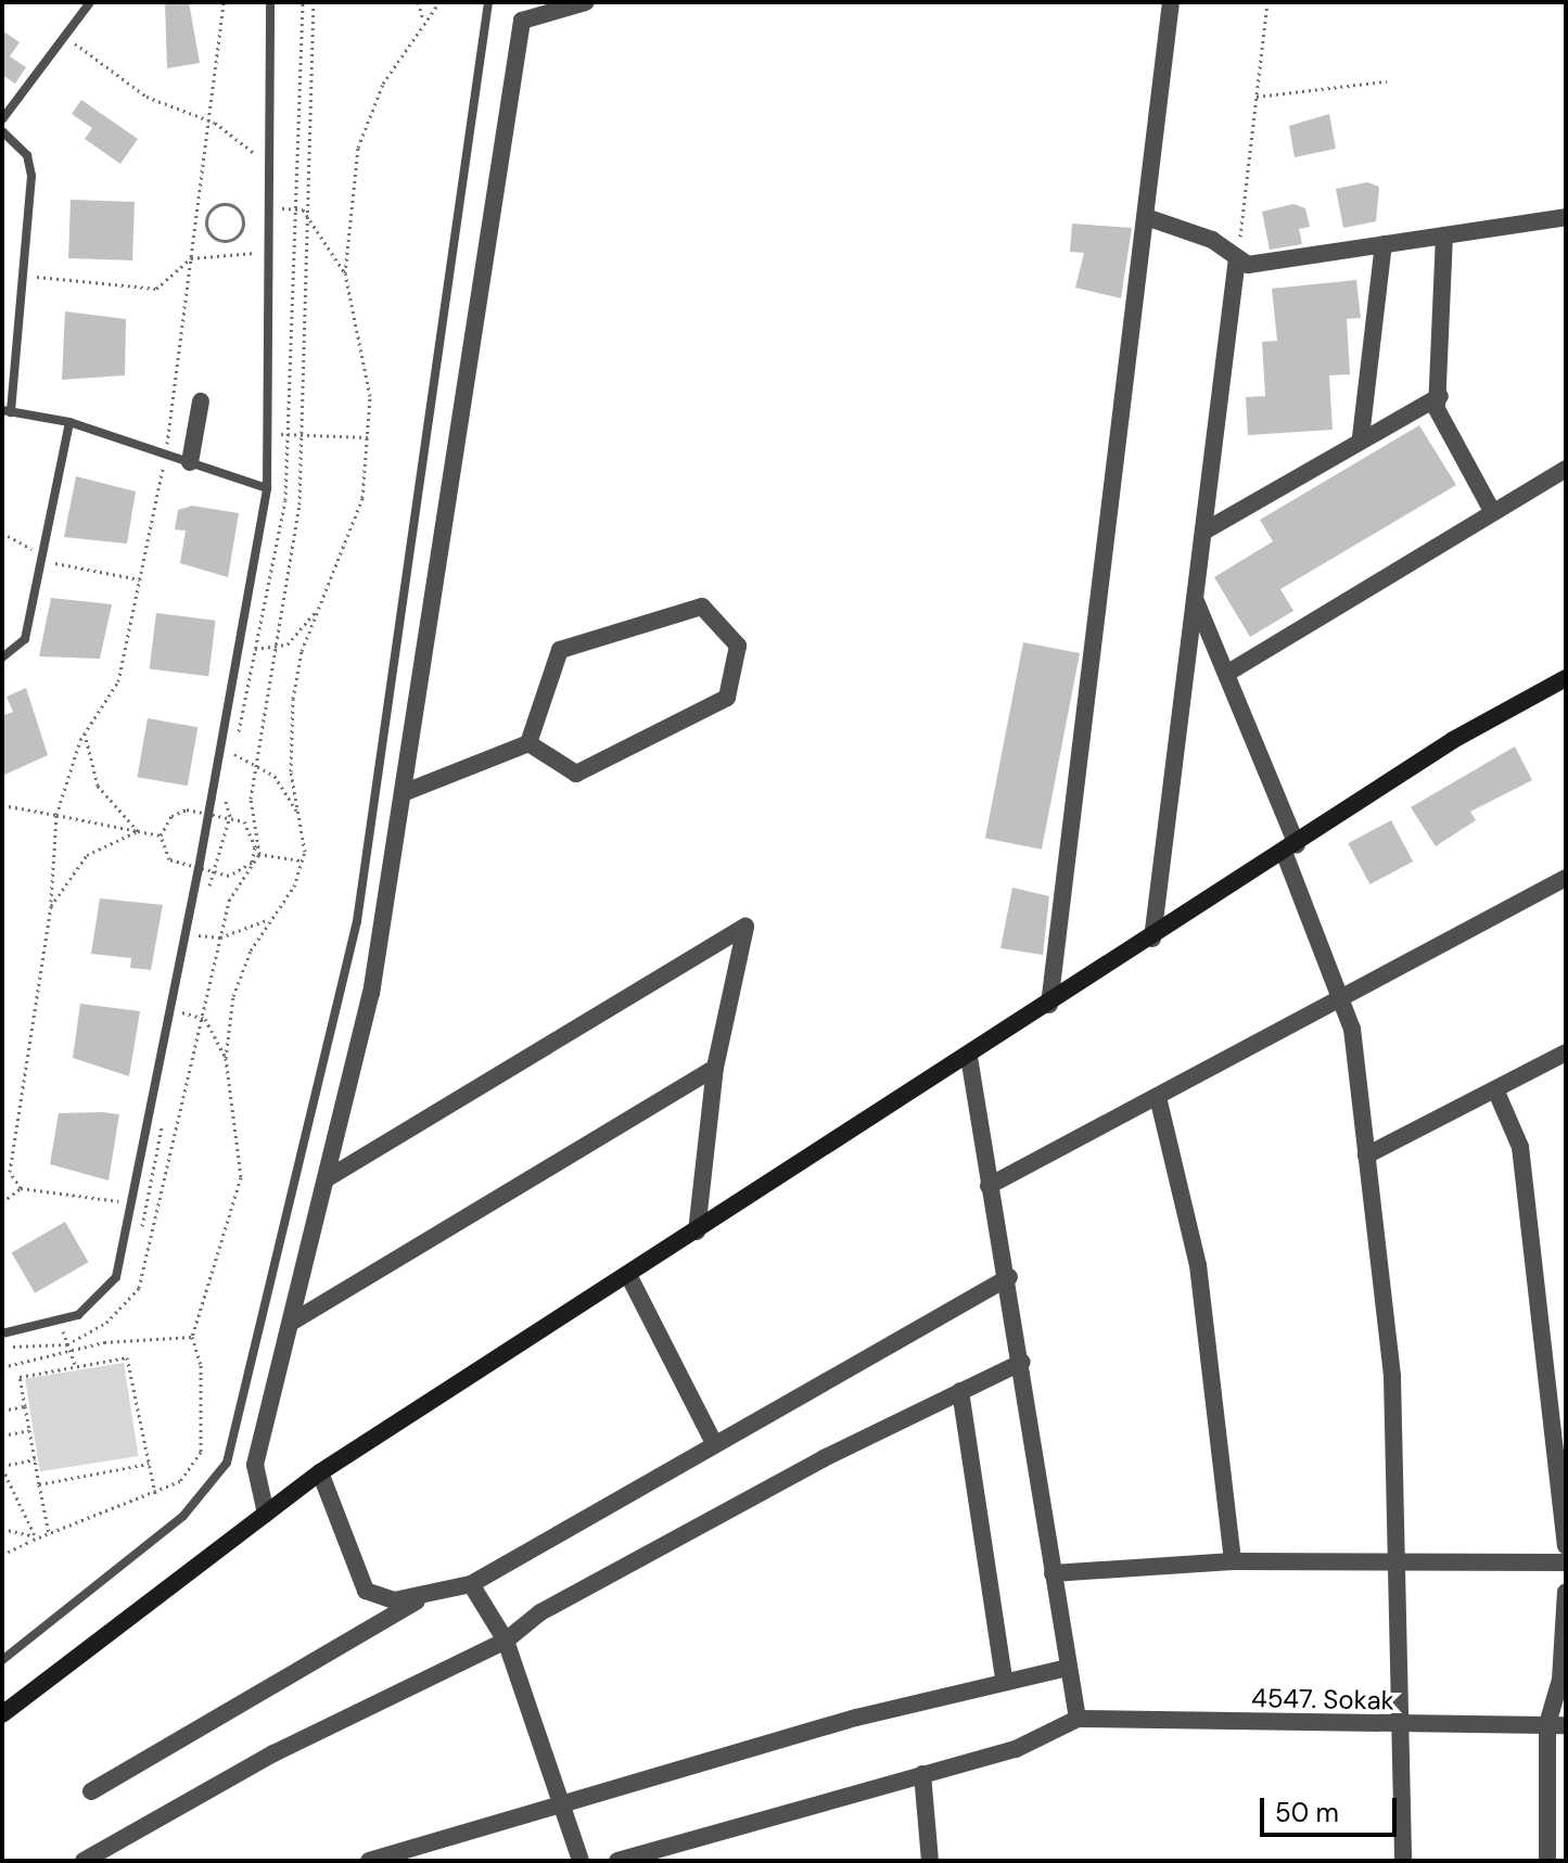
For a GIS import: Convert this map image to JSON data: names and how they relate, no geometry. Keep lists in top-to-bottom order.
{
  "streets": {
    "street": ["4547. Sokak"]
  },
  "scale_bar": "50 m"
}
